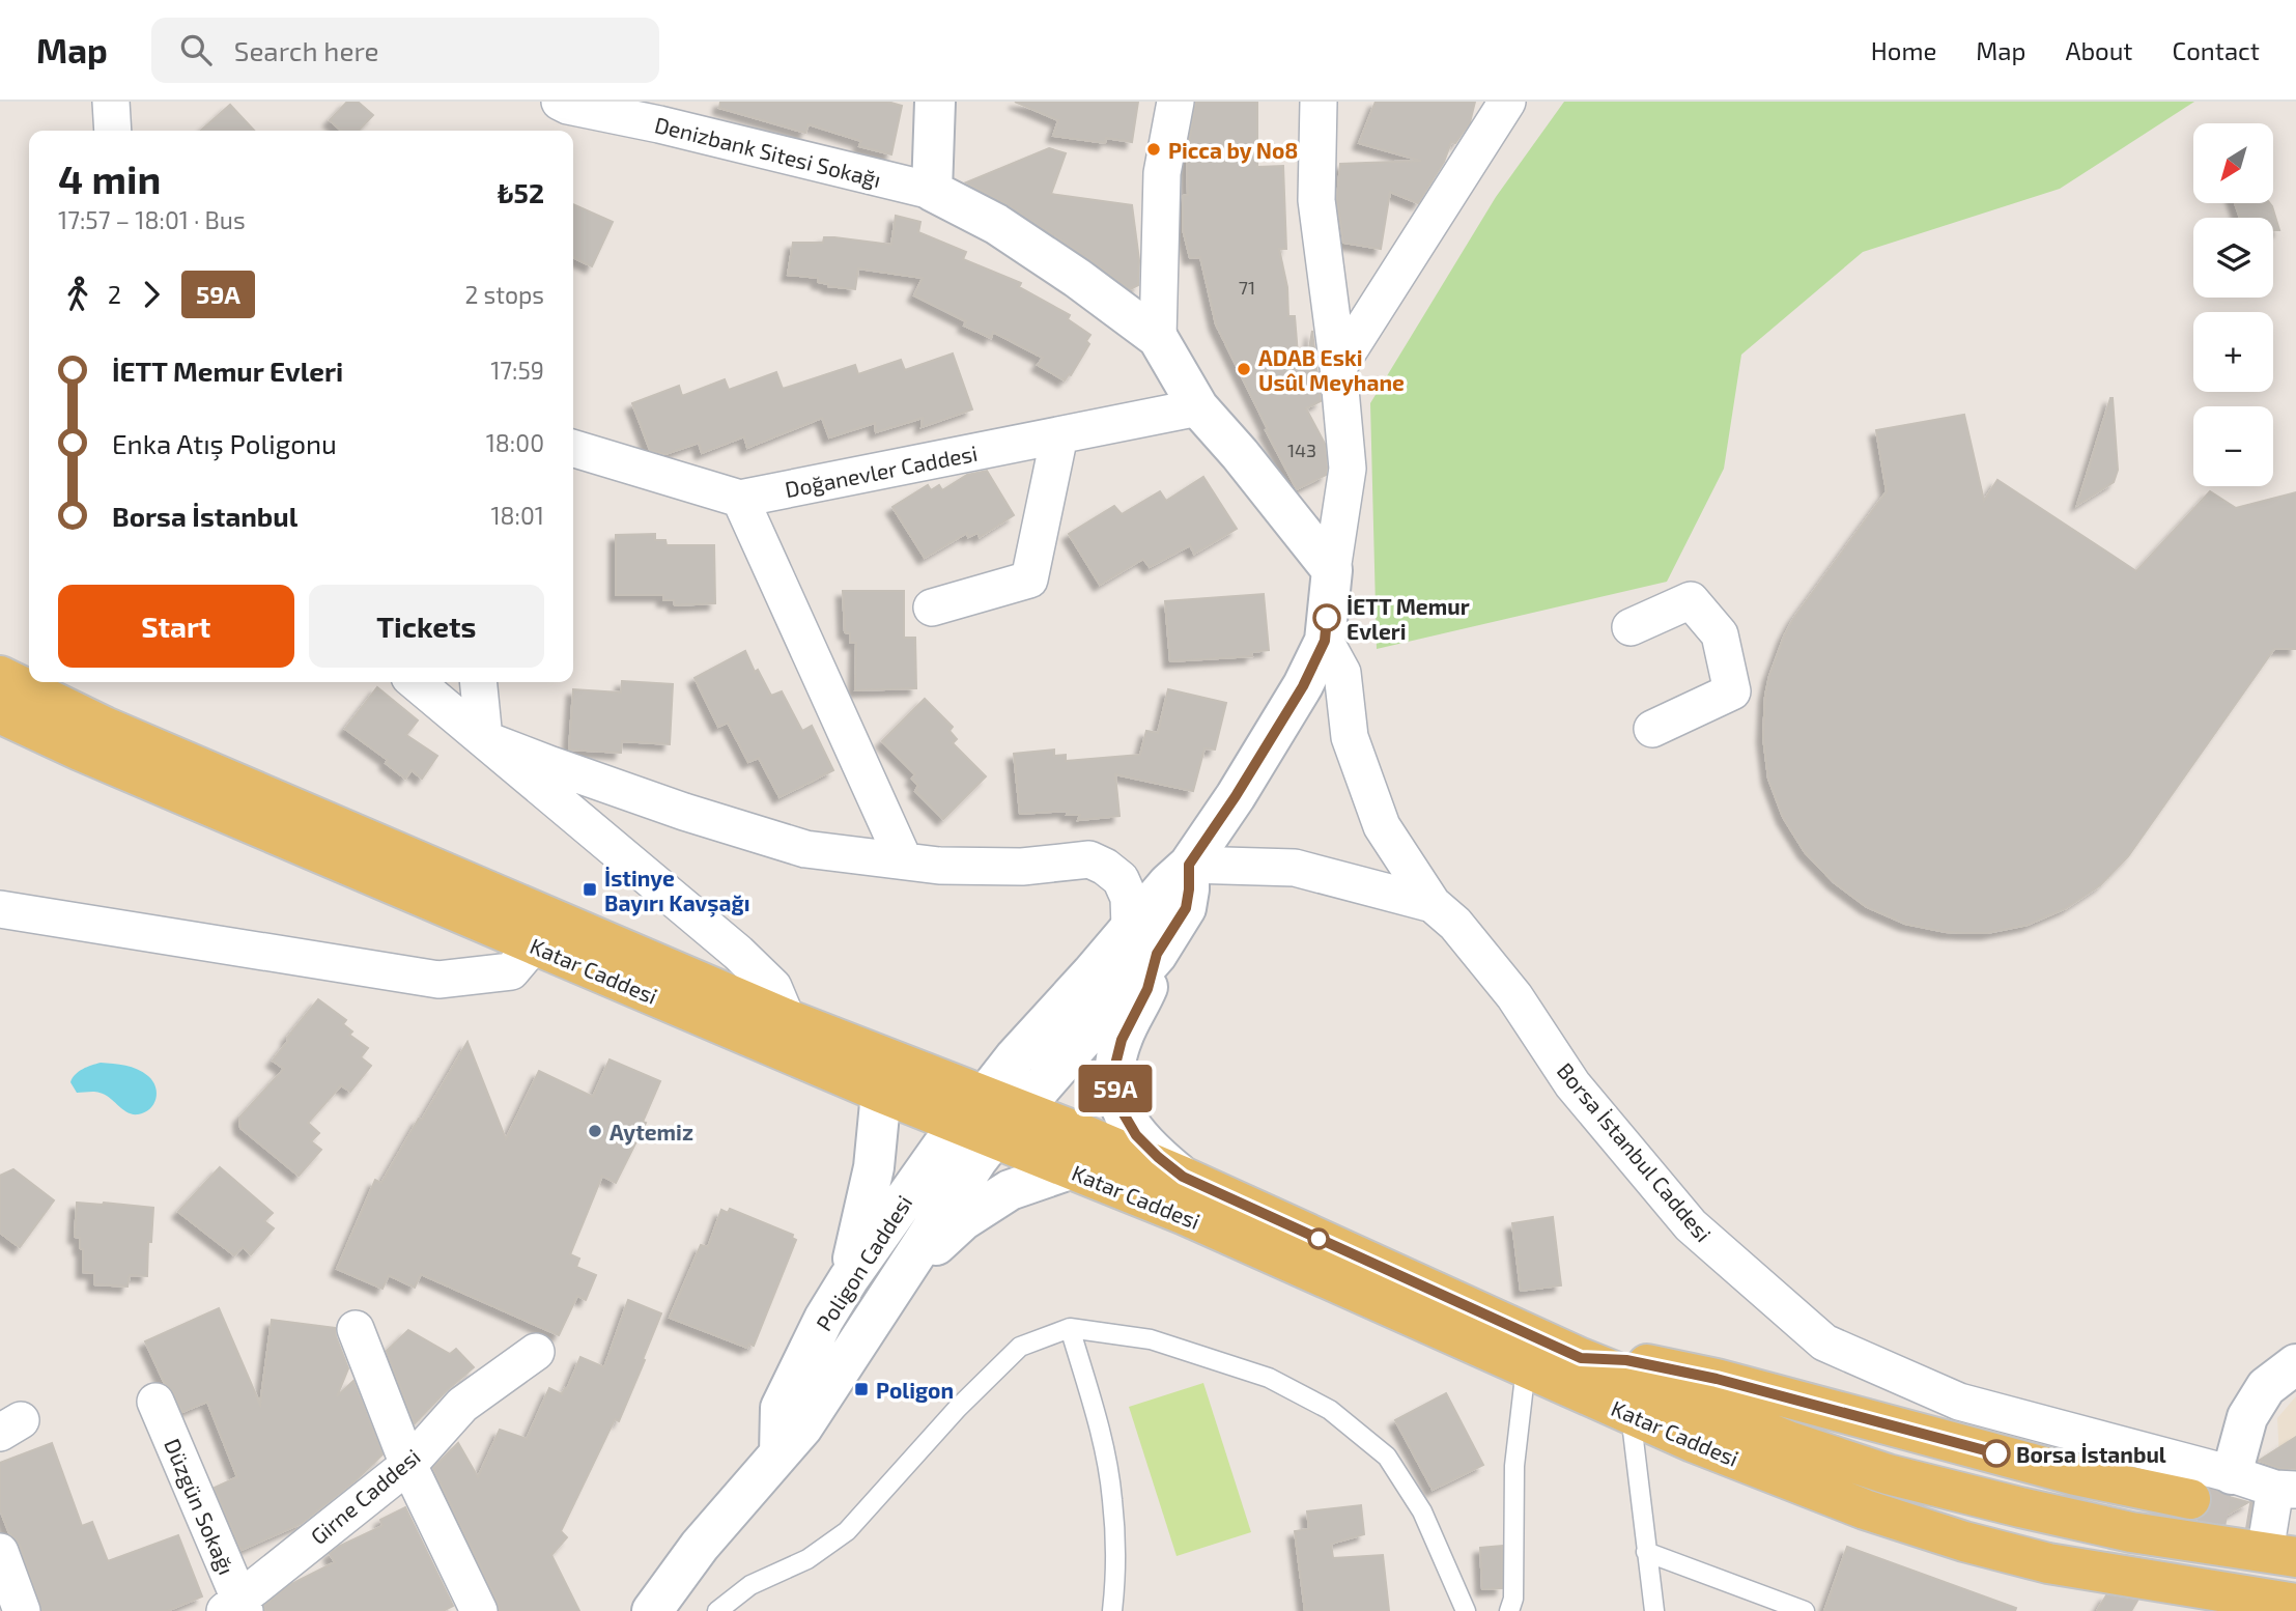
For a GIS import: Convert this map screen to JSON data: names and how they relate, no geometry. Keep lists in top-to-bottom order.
{
  "streets": {
    "main road": ["Katar Caddesi"],
    "street": [
      "Denizbank Sitesi Sokağı",
      "Doğanevler Caddesi",
      "Borsa İstanbul Caddesi",
      "Poligon Caddesi",
      "Girne Caddesi",
      "Düzgün Sokağı"
    ]
  },
  "crossings": [
    ["Katar Caddesi", "Poligon Caddesi"],
    ["Girne Caddesi", "Düzgün Sokağı"]
  ],
  "places": {
    "other": [
      "Picca by No8",
      "ADAB Eski Usûl Meyhane",
      "İETT Memur Evleri",
      "Aytemiz",
      "Borsa İstanbul"
    ],
    "transit": ["İstinye Bayırı Kavşağı", "Poligon"]
  },
  "lines": ["bus line 59A"],
  "house_numbers": ["71", "143"],
  "north": "bottom left",
  "page": {
    "header": "Map",
    "search": "Search here",
    "nav": [
      "Home",
      "Map",
      "About",
      "Contact"
    ],
    "on_map": "59A",
    "map_buttons": ["+", "−"],
    "heading": ["4 min", "17:57 – 18:01 · Bus", "₺52"],
    "legs": ["2", "59A", "2 stops"],
    "list": [
      {
        "name": "İETT Memur Evleri",
        "value": "17:59"
      },
      {
        "name": "Enka Atış Poligonu",
        "value": "18:00"
      },
      {
        "name": "Borsa İstanbul",
        "value": "18:01"
      }
    ],
    "buttons": ["Start", "Tickets"]
  }
}
